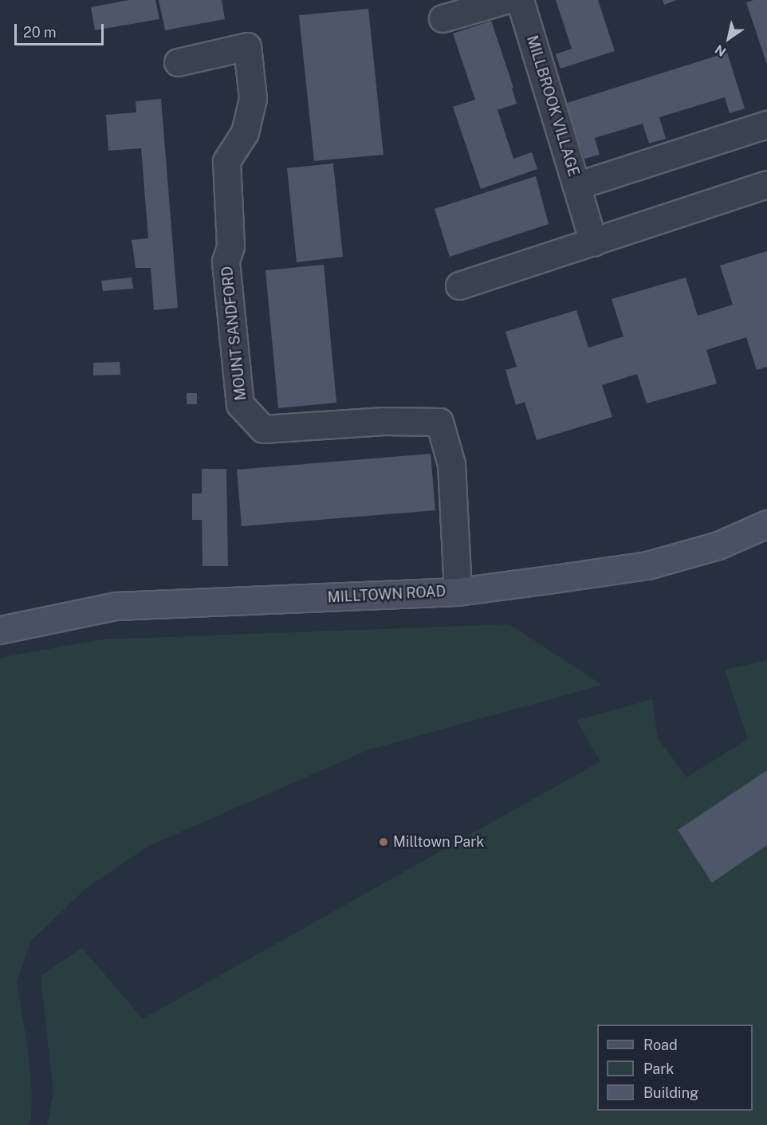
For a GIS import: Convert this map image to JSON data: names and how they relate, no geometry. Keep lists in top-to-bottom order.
{
  "streets": {
    "main road": ["MILLTOWN ROAD"],
    "street": ["MILLBROOK VILLAGE", "MOUNT SANDFORD"]
  },
  "crossings": [
    ["MOUNT SANDFORD", "MILLTOWN ROAD"]
  ],
  "places": ["Milltown Park"],
  "legend": ["Road", "Park", "Building"],
  "scale_bar": "20 m",
  "north": "bottom left"
}
